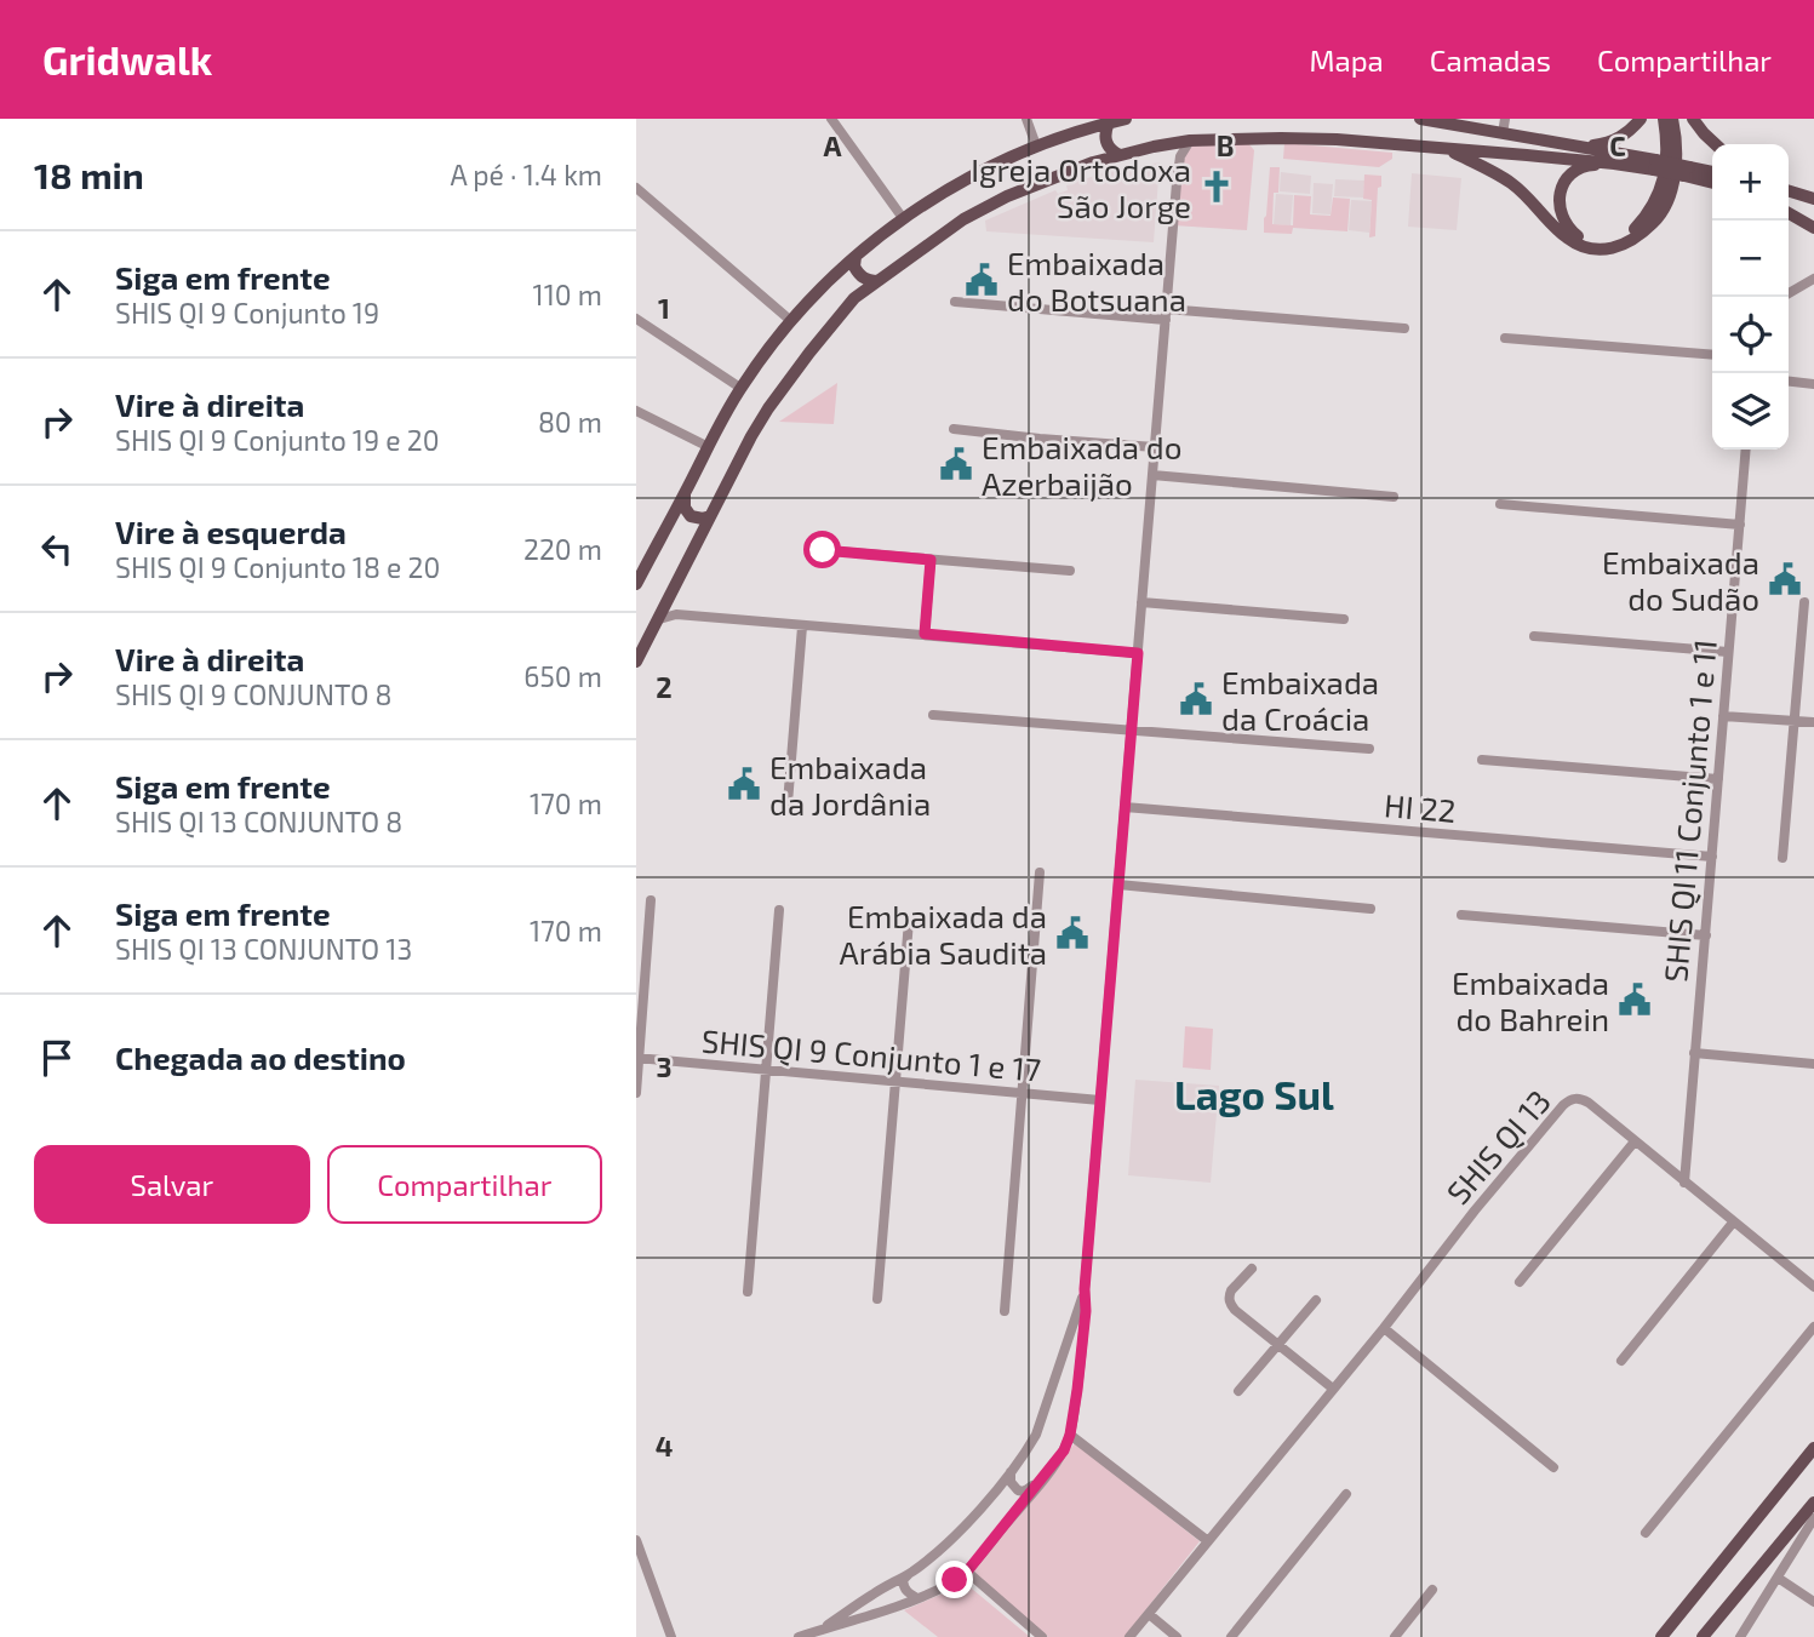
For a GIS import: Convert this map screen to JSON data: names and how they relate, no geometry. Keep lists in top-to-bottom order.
{
  "streets": {
    "street": [
      "HI 22",
      "SHIS QI 11 Conjunto 1 e 11",
      "SHIS QI 9 Conjunto 1 e 17",
      "SHIS QI 13"
    ]
  },
  "crossings": [
    ["HI 22", "SHIS QI 11 Conjunto 1 e 11"],
    ["SHIS QI 11 Conjunto 1 e 11", "SHIS QI 13"]
  ],
  "districts": ["Lago Sul"],
  "places": {
    "church": ["Igreja Ortodoxa São Jorge"],
    "public building": [
      "Embaixada do Botsuana",
      "Embaixada do Azerbaijão",
      "Embaixada do Sudão",
      "Embaixada da Croácia",
      "Embaixada da Jordânia",
      "Embaixada da Arábia Saudita",
      "Embaixada do Bahrein"
    ]
  },
  "page": {
    "header": "Gridwalk",
    "nav": ["Mapa", "Camadas", "Compartilhar"],
    "heading": ["18 min", "A pé · 1.4 km"],
    "map_buttons": ["+", "−"],
    "list": [
      ["Siga em frente", "SHIS QI 9 Conjunto 19", "110 m"],
      ["Vire à direita", "SHIS QI 9 Conjunto 19 e 20", "80 m"],
      ["Vire à esquerda", "SHIS QI 9 Conjunto 18 e 20", "220 m"],
      ["Vire à direita", "SHIS QI 9 CONJUNTO 8", "650 m"],
      ["Siga em frente", "SHIS QI 13 CONJUNTO 8", "170 m"],
      ["Siga em frente", "SHIS QI 13 CONJUNTO 13", "170 m"],
      "Chegada ao destino"
    ],
    "buttons": ["Salvar", "Compartilhar"]
  },
  "grid": {
    "columns": ["A", "B", "C"],
    "rows": [
      "1",
      "2",
      "3",
      "4"
    ]
  }
}
